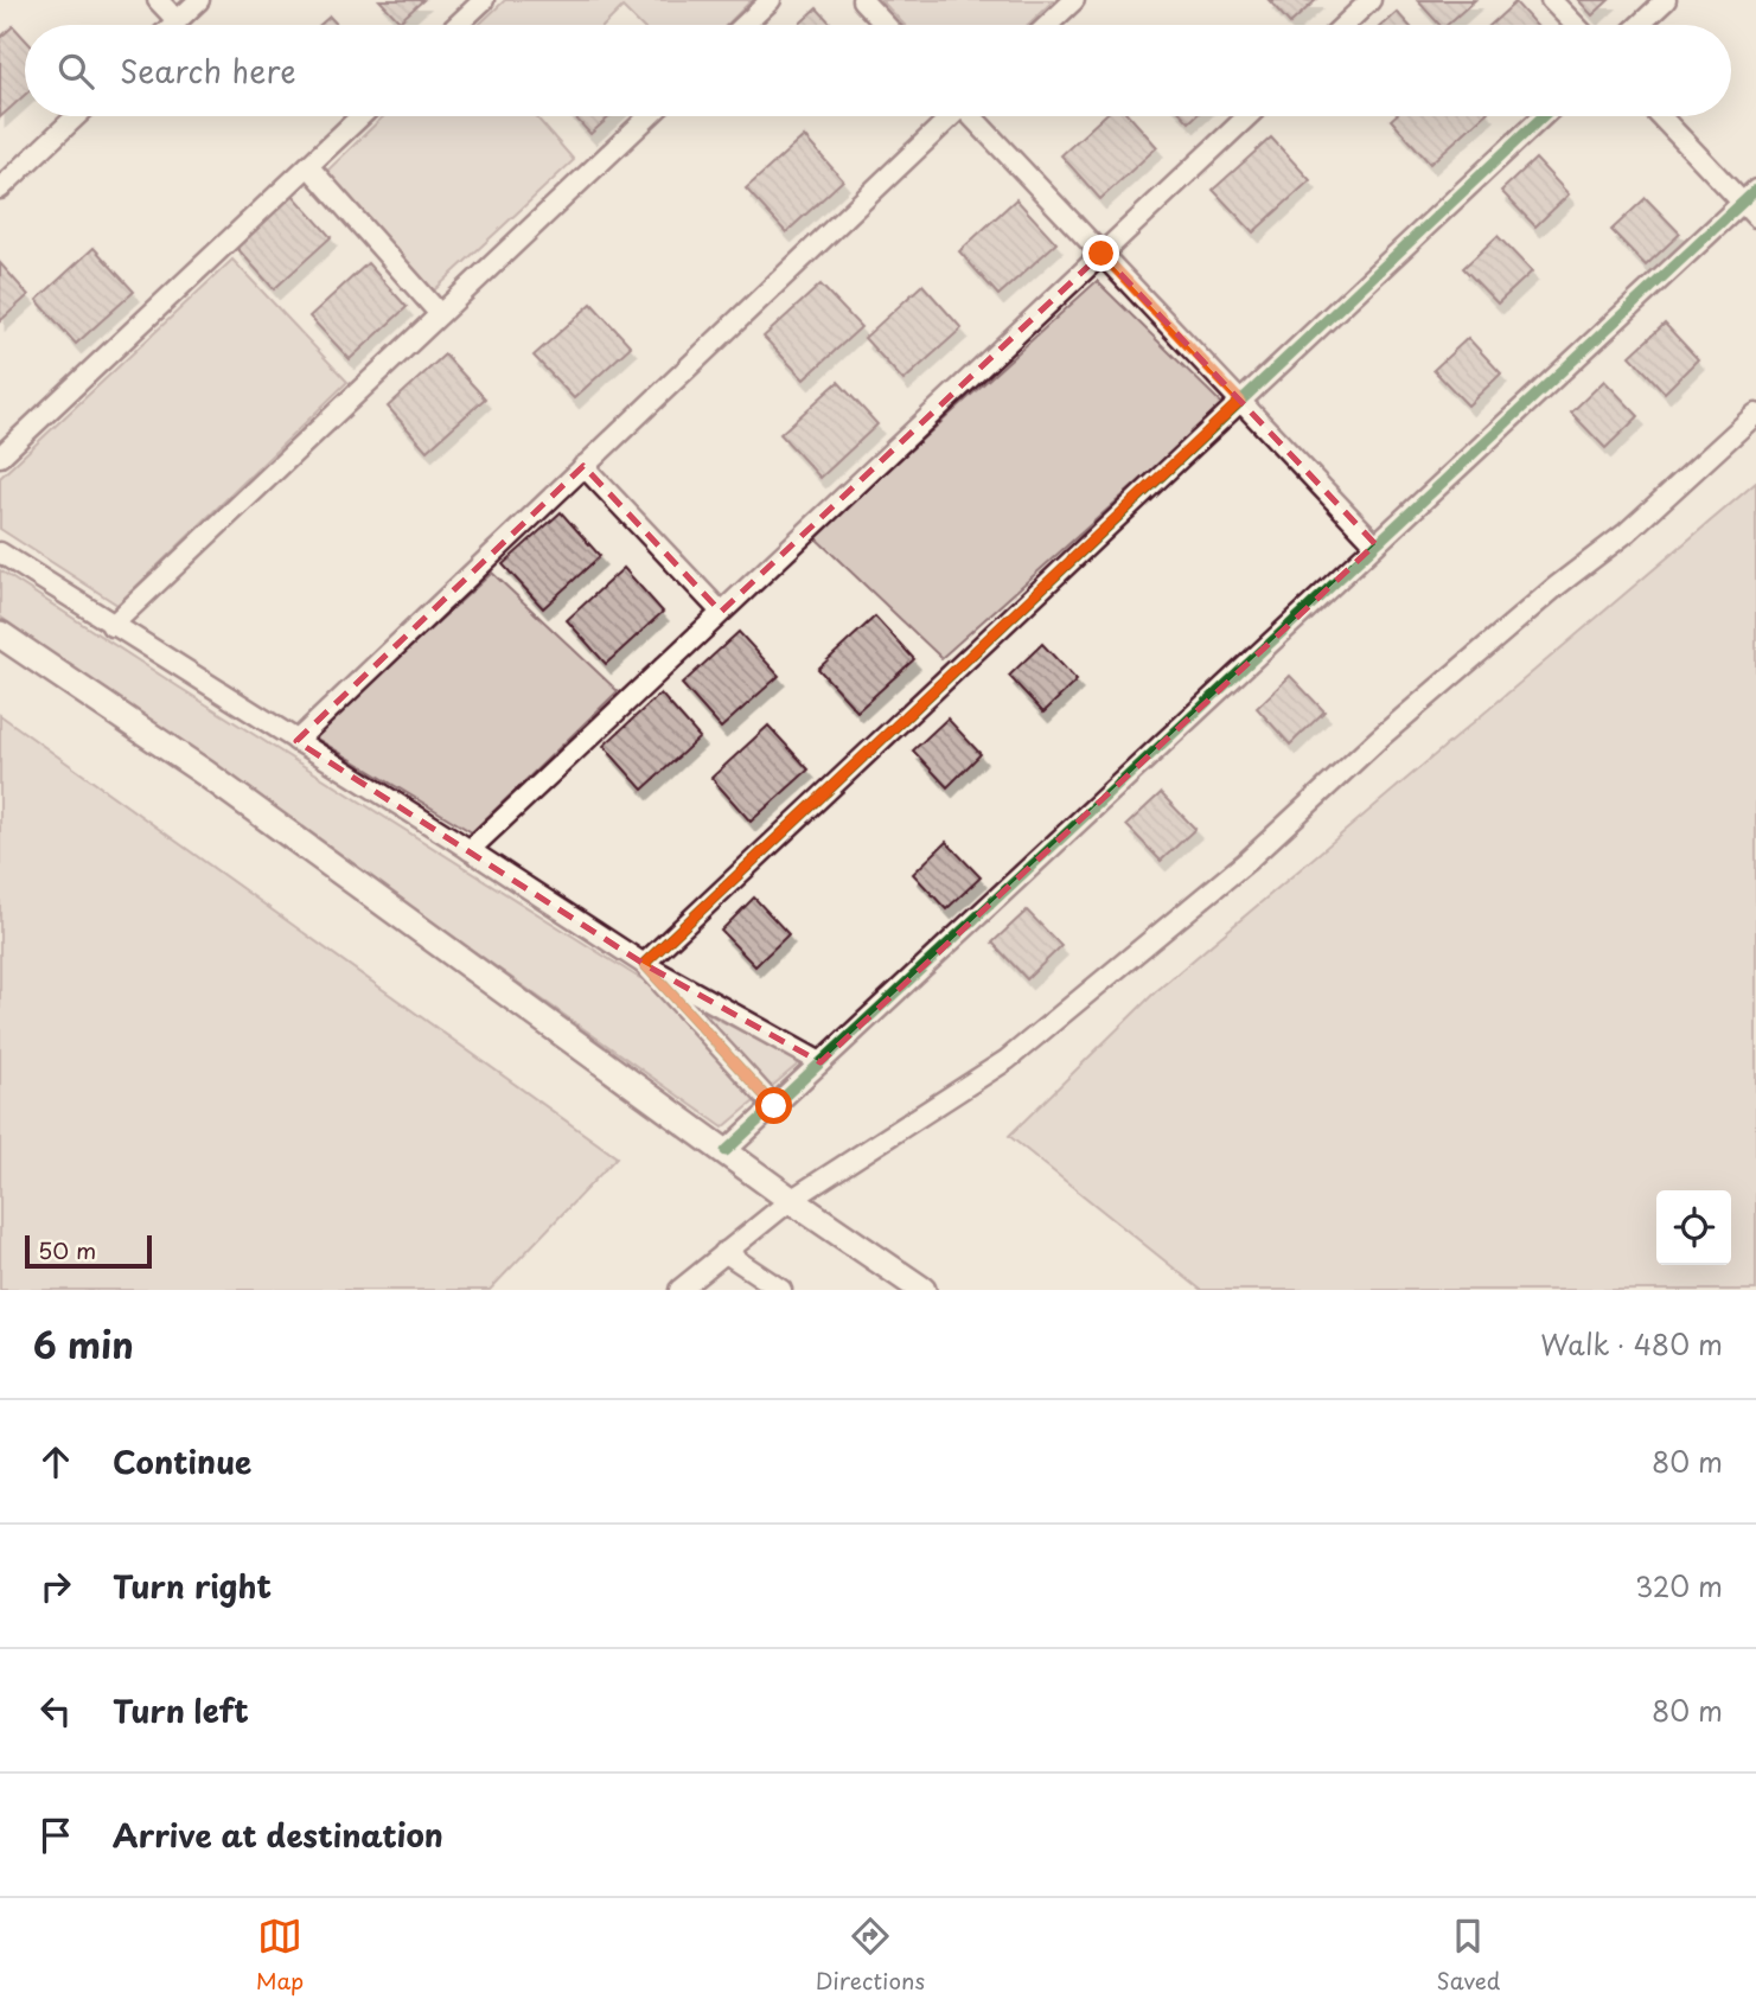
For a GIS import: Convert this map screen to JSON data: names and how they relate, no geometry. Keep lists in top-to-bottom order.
{
  "scale_bar": "50 m",
  "page": {
    "search": "Search here",
    "scale": "50 m",
    "heading": ["6 min", "Walk · 480 m"],
    "list": [
      ["Continue", "80 m"],
      ["Turn right", "320 m"],
      ["Turn left", "80 m"],
      "Arrive at destination"
    ],
    "nav": ["Map", "Directions", "Saved"]
  }
}
